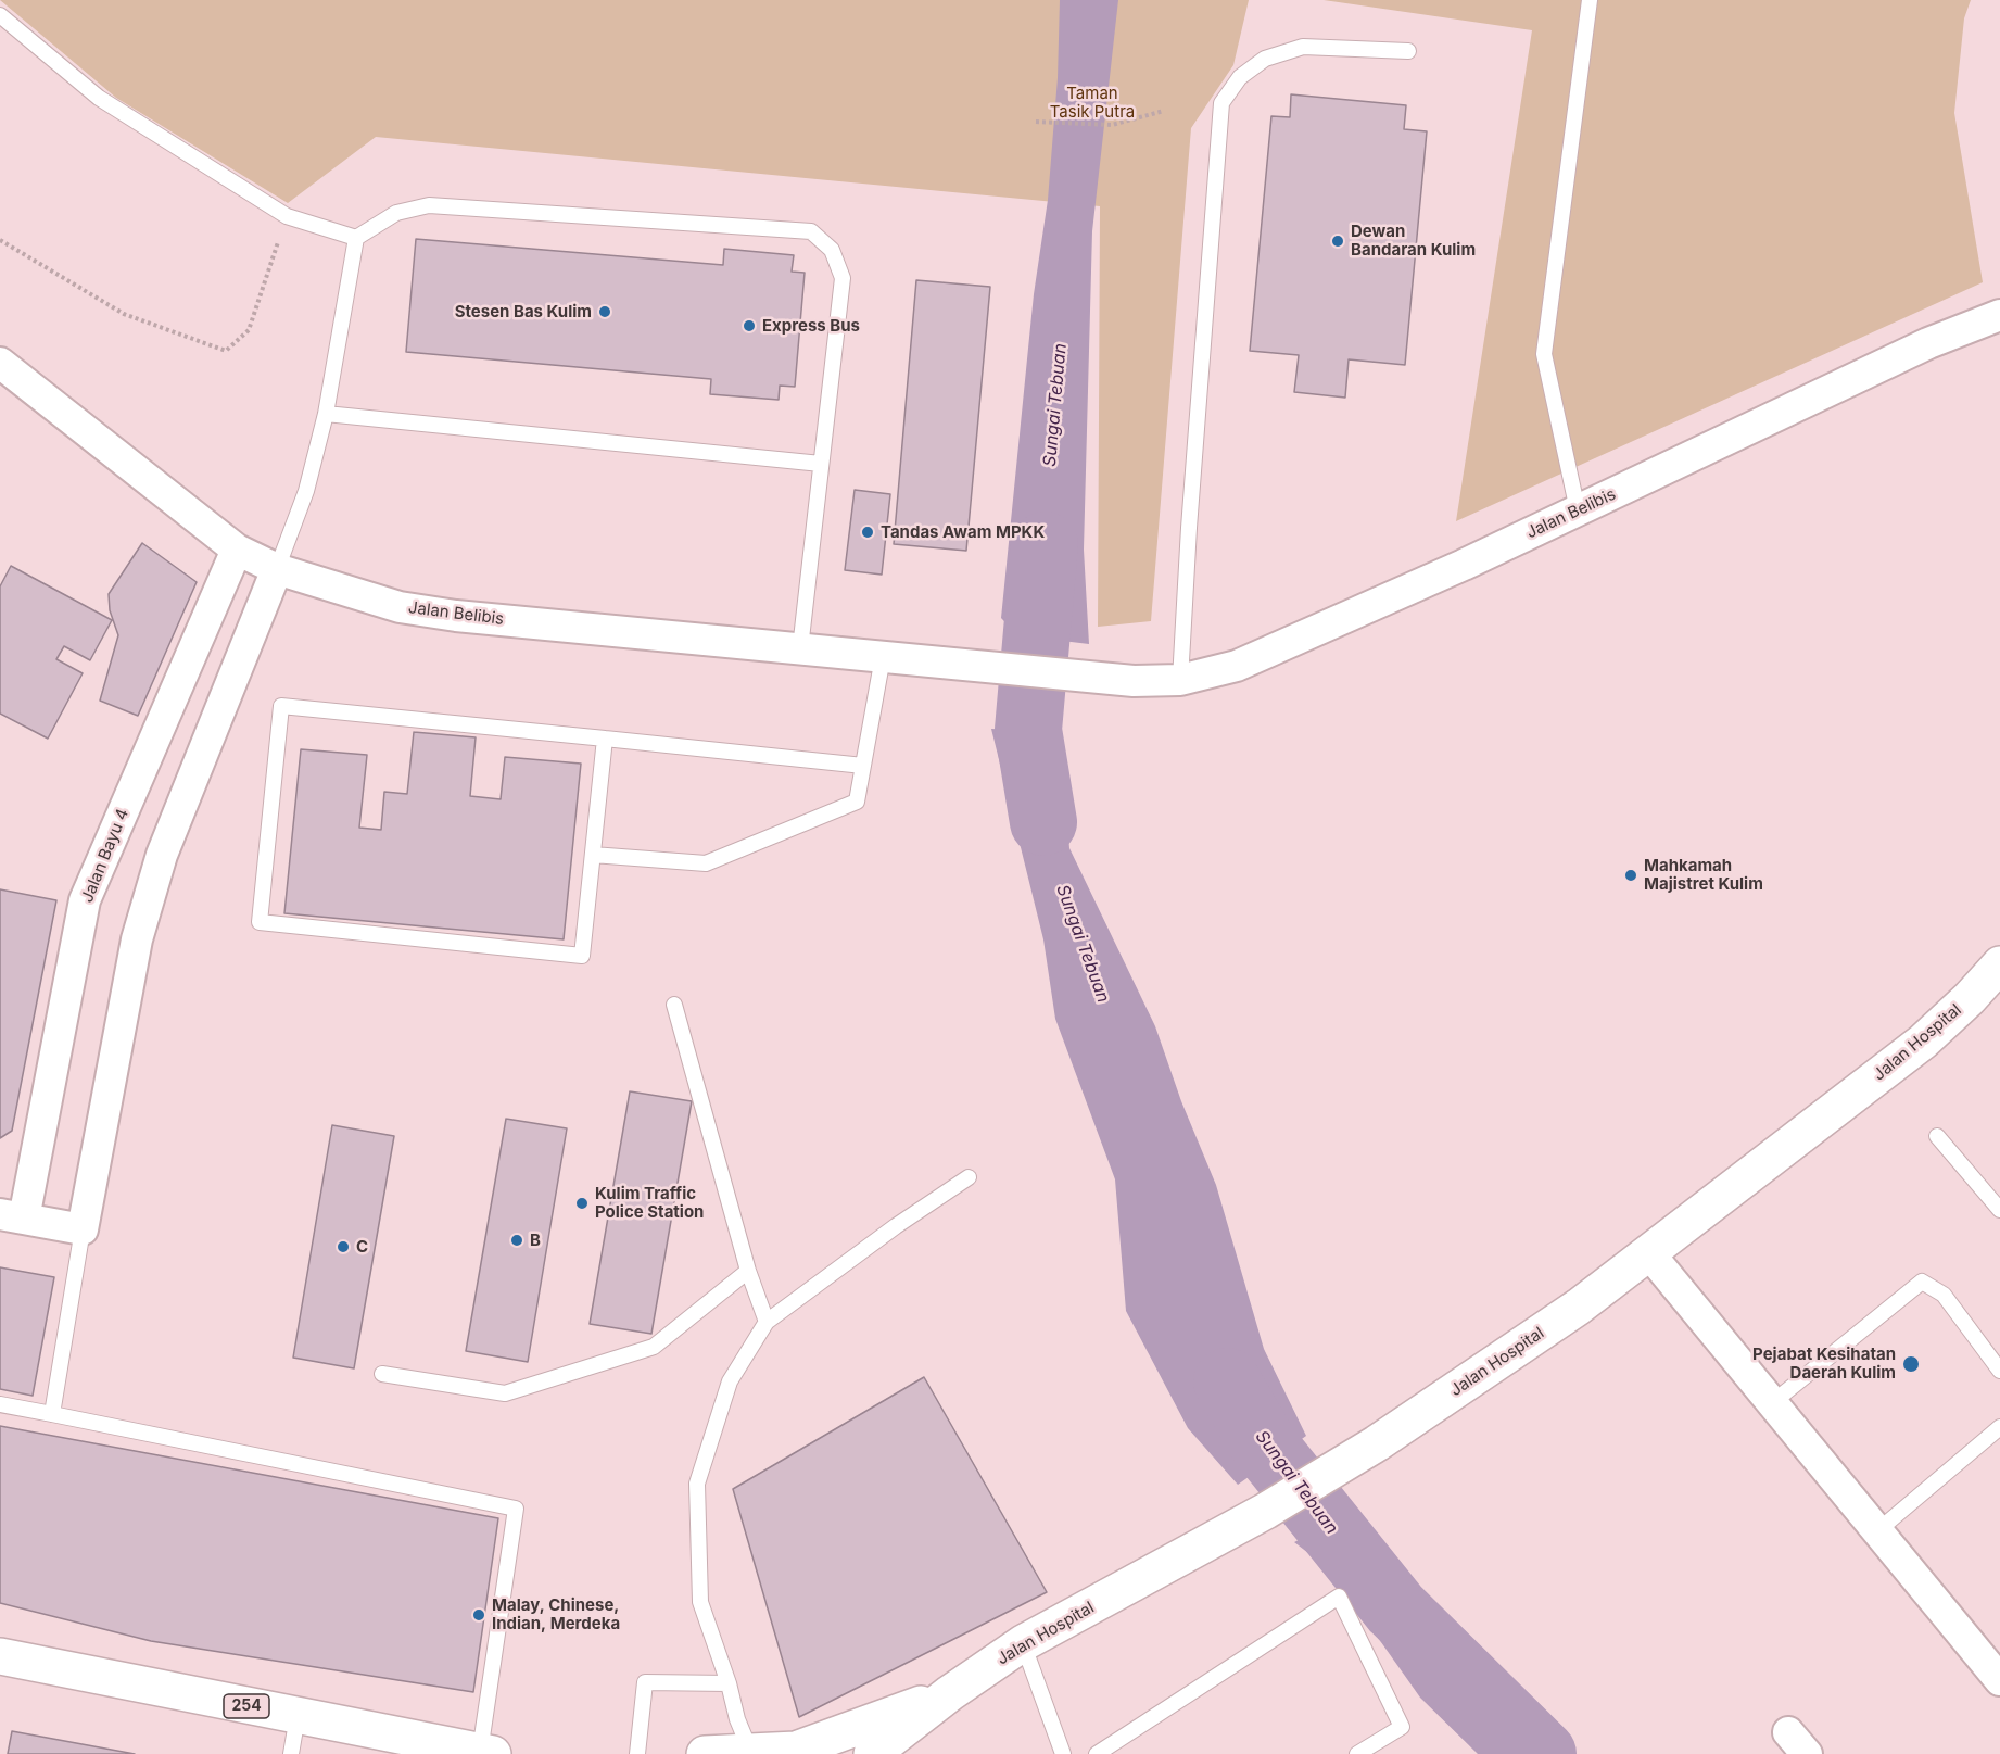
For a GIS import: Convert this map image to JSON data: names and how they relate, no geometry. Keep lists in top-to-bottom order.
{
  "streets": {
    "main road": ["Jalan Hospital", "254"],
    "street": ["Jalan Belibis", "Jalan Bayu 4"]
  },
  "crossings": [
    ["Jalan Belibis", "Jalan Bayu 4"]
  ],
  "water": ["Sungai Tebuan"],
  "parks": ["Taman Tasik Putra"],
  "places": [
    "Dewan Bandaran Kulim",
    "Stesen Bas Kulim",
    "Express Bus",
    "Tandas Awam MPKK",
    "Mahkamah Majistret Kulim",
    "Kulim Traffic Police Station",
    "B",
    "C",
    "Pejabat Kesihatan Daerah Kulim",
    "Malay, Chinese, Indian, Merdeka"
  ]
}
